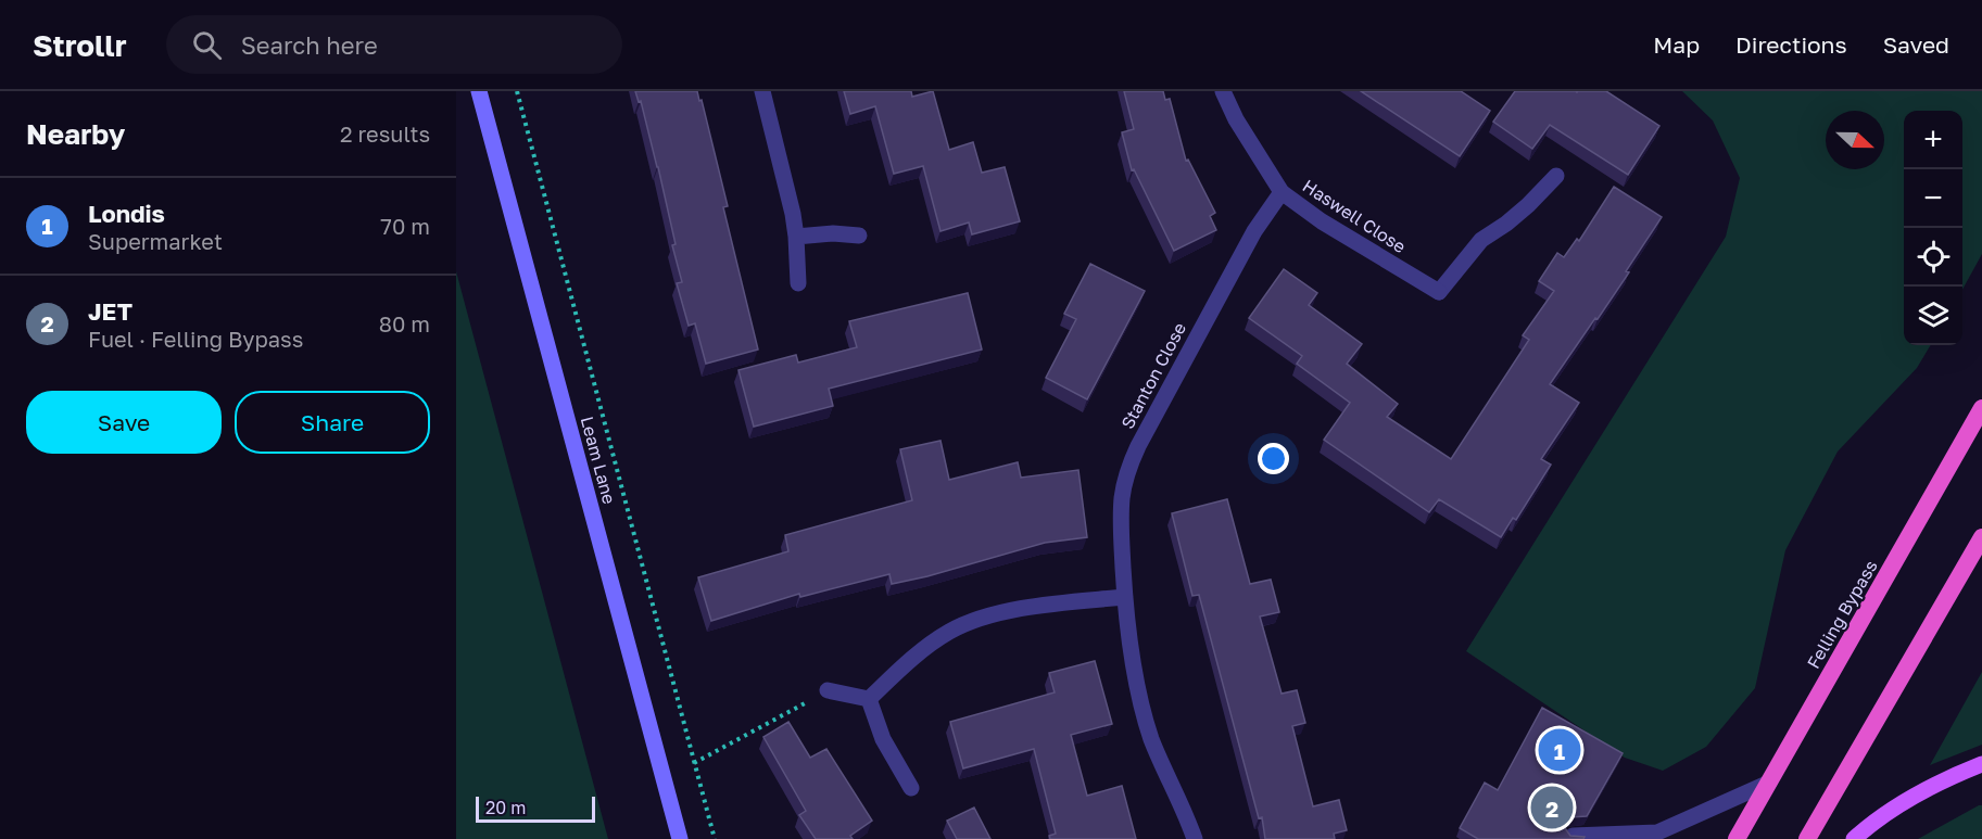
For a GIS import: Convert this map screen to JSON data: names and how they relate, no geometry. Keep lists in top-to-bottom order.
{
  "streets": {
    "highway": ["Felling Bypass"],
    "main road": ["Leam Lane"],
    "street": ["Haswell Close", "Stanton Close"]
  },
  "crossings": [
    ["Haswell Close", "Stanton Close"]
  ],
  "scale_bar": "20 m",
  "north": "right",
  "page": {
    "header": "Strollr",
    "search": "Search here",
    "nav": ["Map", "Directions", "Saved"],
    "heading": ["Nearby", "2 results"],
    "map_buttons": ["+", "−"],
    "list": [
      {
        "mark": "1",
        "name": "Londis",
        "note": "Supermarket",
        "value": "70 m"
      },
      {
        "mark": "2",
        "name": "JET",
        "note": "Fuel · Felling Bypass",
        "value": "80 m"
      }
    ],
    "buttons": ["Save", "Share"],
    "pins": ["1", "2"],
    "scale": "20 m"
  }
}
